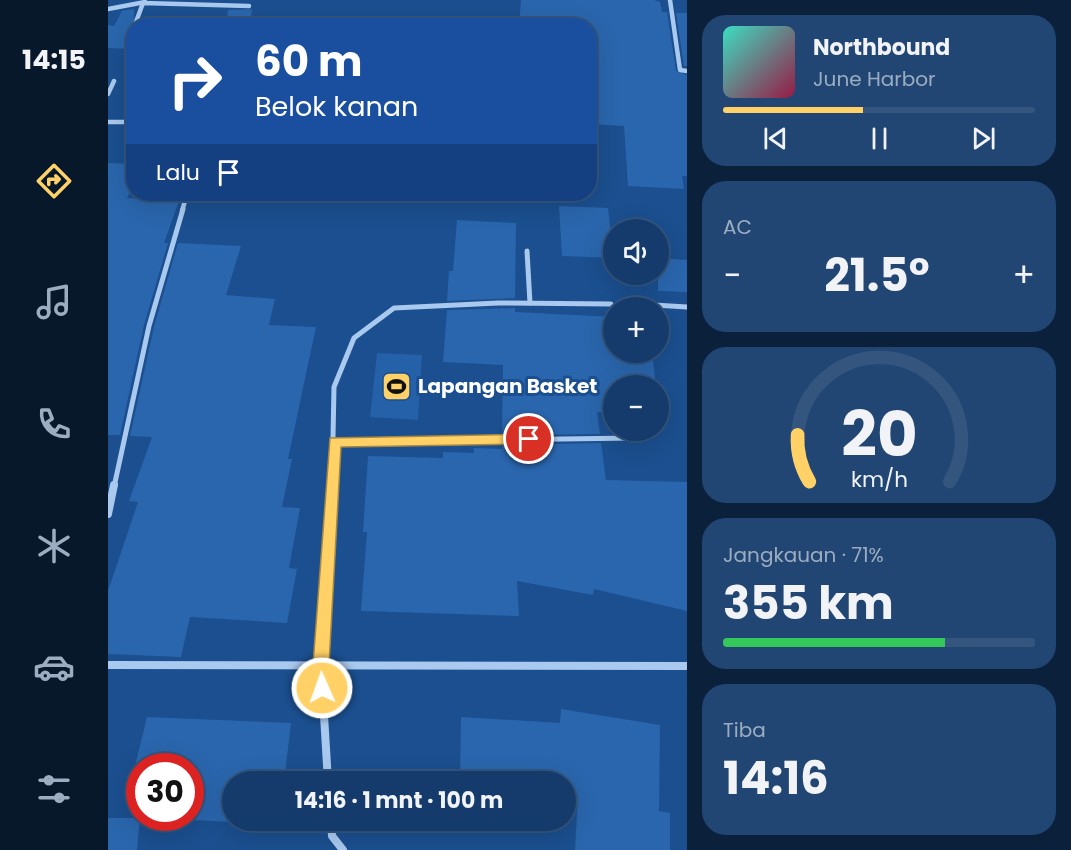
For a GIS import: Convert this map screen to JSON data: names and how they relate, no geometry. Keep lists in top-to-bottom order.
{
  "places": {
    "sports": ["Lapangan Basket"]
  },
  "page": {
    "tabs": "14:15",
    "turn": ["60 m", "Belok kanan"],
    "song": ["Northbound", "June Harbor"],
    "then": "Lalu",
    "tile": [
      "AC",
      ["Jangkauan · 71%", "355 km"],
      ["Tiba", "14:16"]
    ],
    "map_buttons": ["+", "−"],
    "heat": ["−", "21.5°", "+"],
    "limit": "30",
    "trip": "14:16 · 1 mnt · 100 m",
    "gauge": ["20", "km/h"]
  }
}
